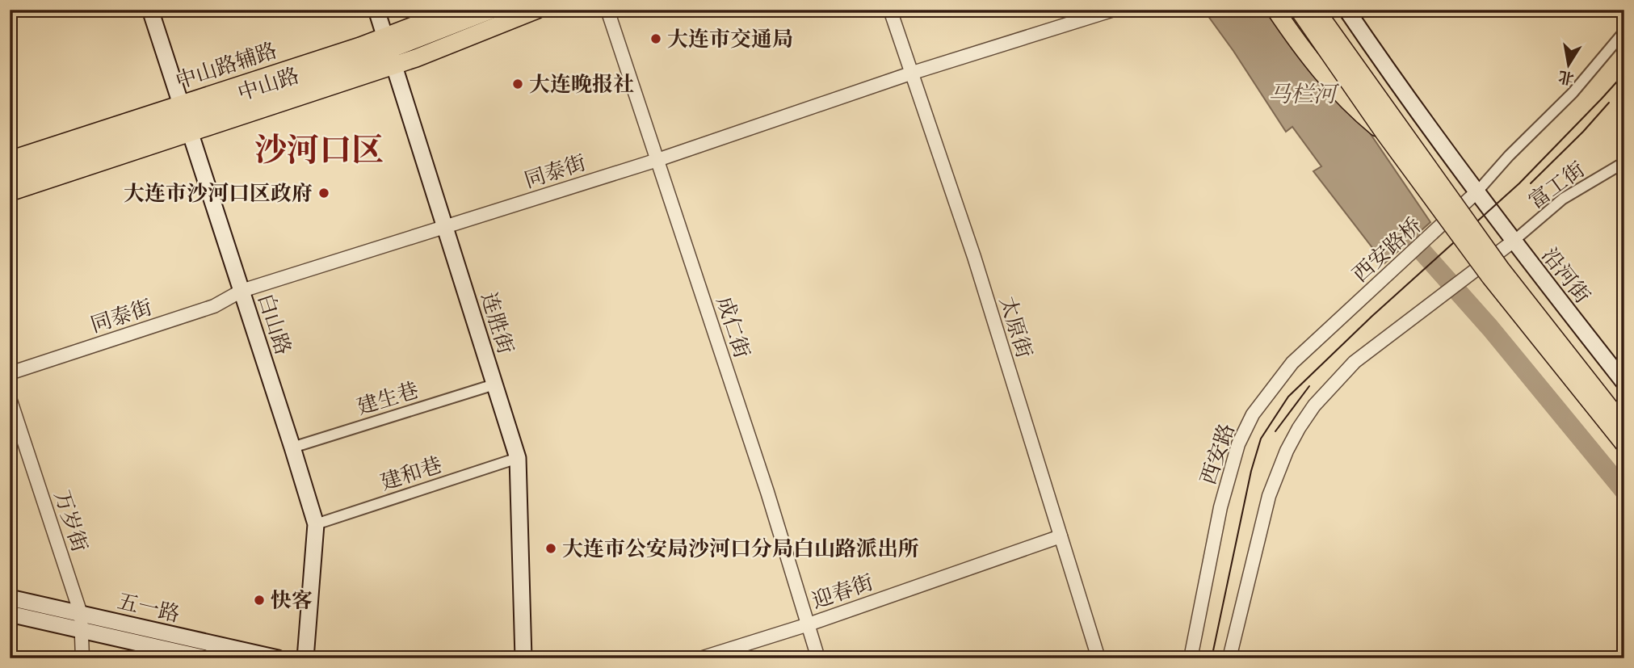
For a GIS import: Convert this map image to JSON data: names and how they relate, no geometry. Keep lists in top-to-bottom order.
{
  "streets": {
    "main road": [
      "中山路辅路",
      "中山路",
      "沿河街",
      "连胜街",
      "白山路",
      "五一路"
    ],
    "street": [
      "同泰街",
      "富工街",
      "西安路桥",
      "成仁街",
      "太原街",
      "建生巷",
      "西安路",
      "建和巷",
      "万岁街",
      "迎春街"
    ]
  },
  "crossings": [
    ["中山路辅路", "中山路"],
    ["中山路辅路", "连胜街"],
    ["中山路辅路", "白山路"],
    ["中山路", "连胜街"],
    ["中山路", "白山路"],
    ["同泰街", "连胜街"],
    ["同泰街", "白山路"],
    ["同泰街", "成仁街"],
    ["同泰街", "太原街"],
    ["富工街", "沿河街"],
    ["西安路桥", "沿河街"],
    ["西安路桥", "西安路"],
    ["连胜街", "建生巷"],
    ["连胜街", "建和巷"],
    ["白山路", "建生巷"],
    ["白山路", "建和巷"],
    ["成仁街", "迎春街"],
    ["太原街", "迎春街"],
    ["万岁街", "五一路"]
  ],
  "districts": ["沙河口区"],
  "water": ["马栏河"],
  "places": [
    "大连市交通局",
    "大连晚报社",
    "大连市沙河口区政府",
    "大连市公安局沙河口分局白山路派出所",
    "快客"
  ],
  "north": "bottom"
}
